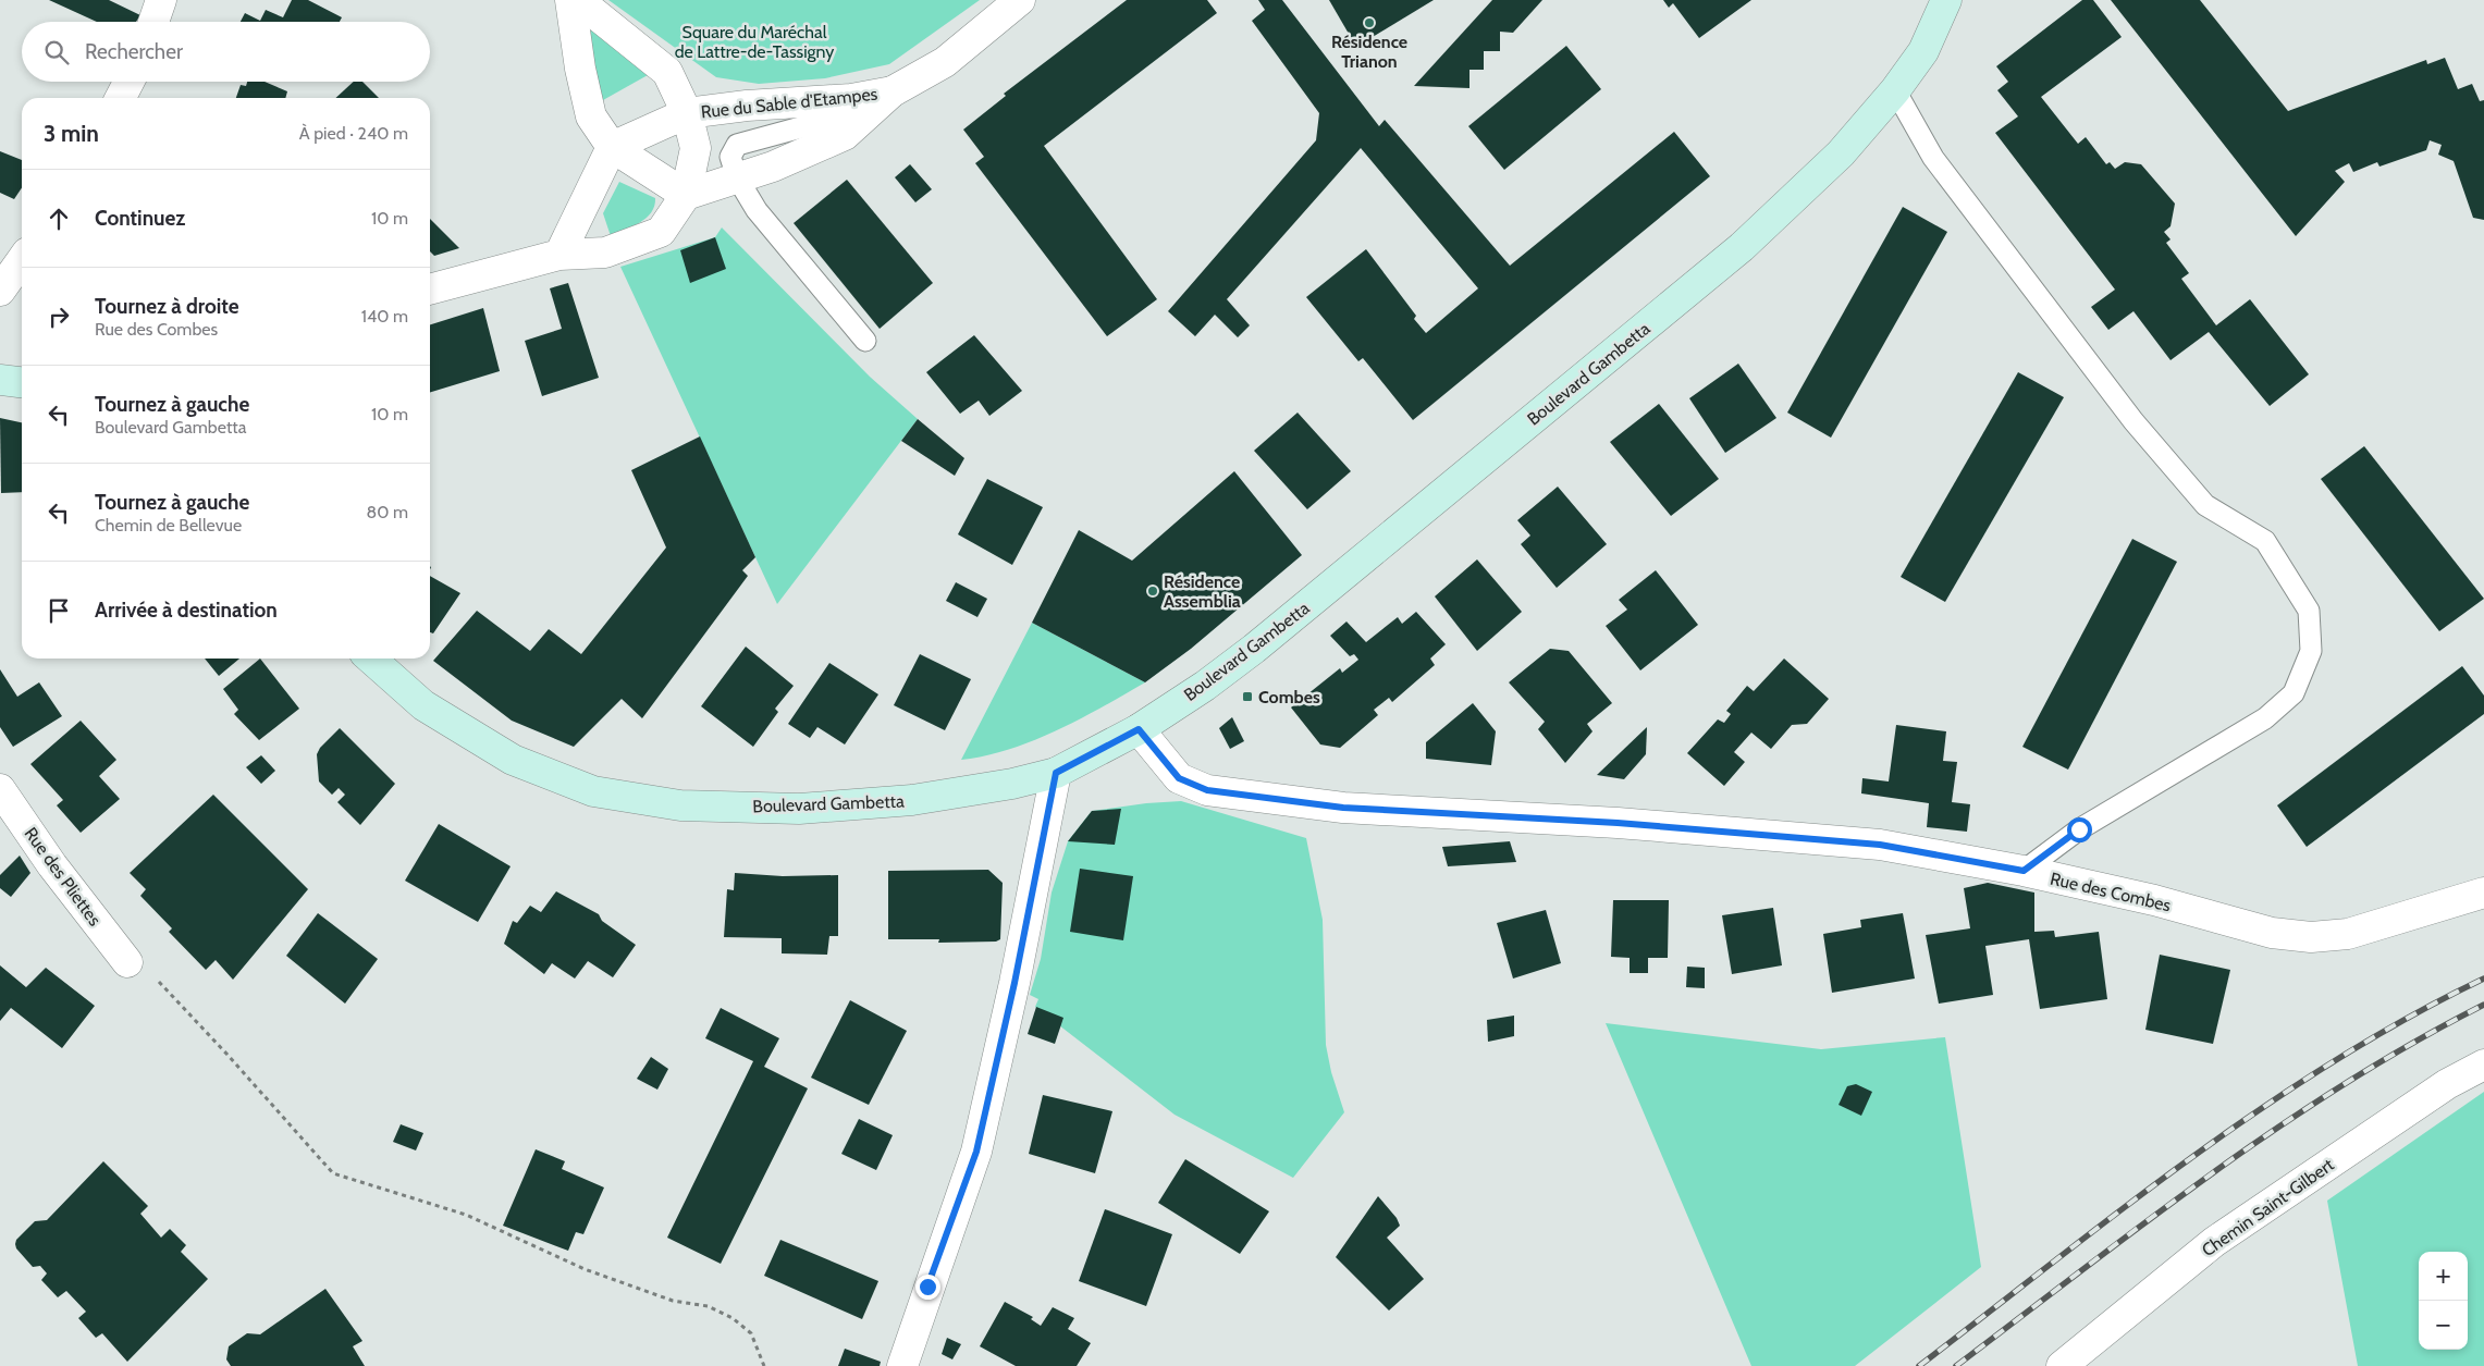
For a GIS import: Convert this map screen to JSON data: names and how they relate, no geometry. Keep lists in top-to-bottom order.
{
  "streets": {
    "main road": ["Boulevard Gambetta"],
    "street": [
      "Rue du Sable d'Etampes",
      "Rue des Pliettes",
      "Rue des Combes",
      "Chemin Saint-Gilbert"
    ]
  },
  "crossings": [
    ["Boulevard Gambetta", "Rue des Combes"]
  ],
  "parks": ["Square du Maréchal de Lattre-de-Tassigny"],
  "places": {
    "other": ["Résidence Trianon", "Résidence Assemblia"],
    "transit": ["Combes"]
  },
  "page": {
    "search": "Rechercher",
    "heading": ["3 min", "À pied · 240 m"],
    "list": [
      ["Continuez", "10 m"],
      ["Tournez à droite", "Rue des Combes", "140 m"],
      ["Tournez à gauche", "Boulevard Gambetta", "10 m"],
      ["Tournez à gauche", "Chemin de Bellevue", "80 m"],
      "Arrivée à destination"
    ],
    "map_buttons": ["+", "−"]
  }
}
